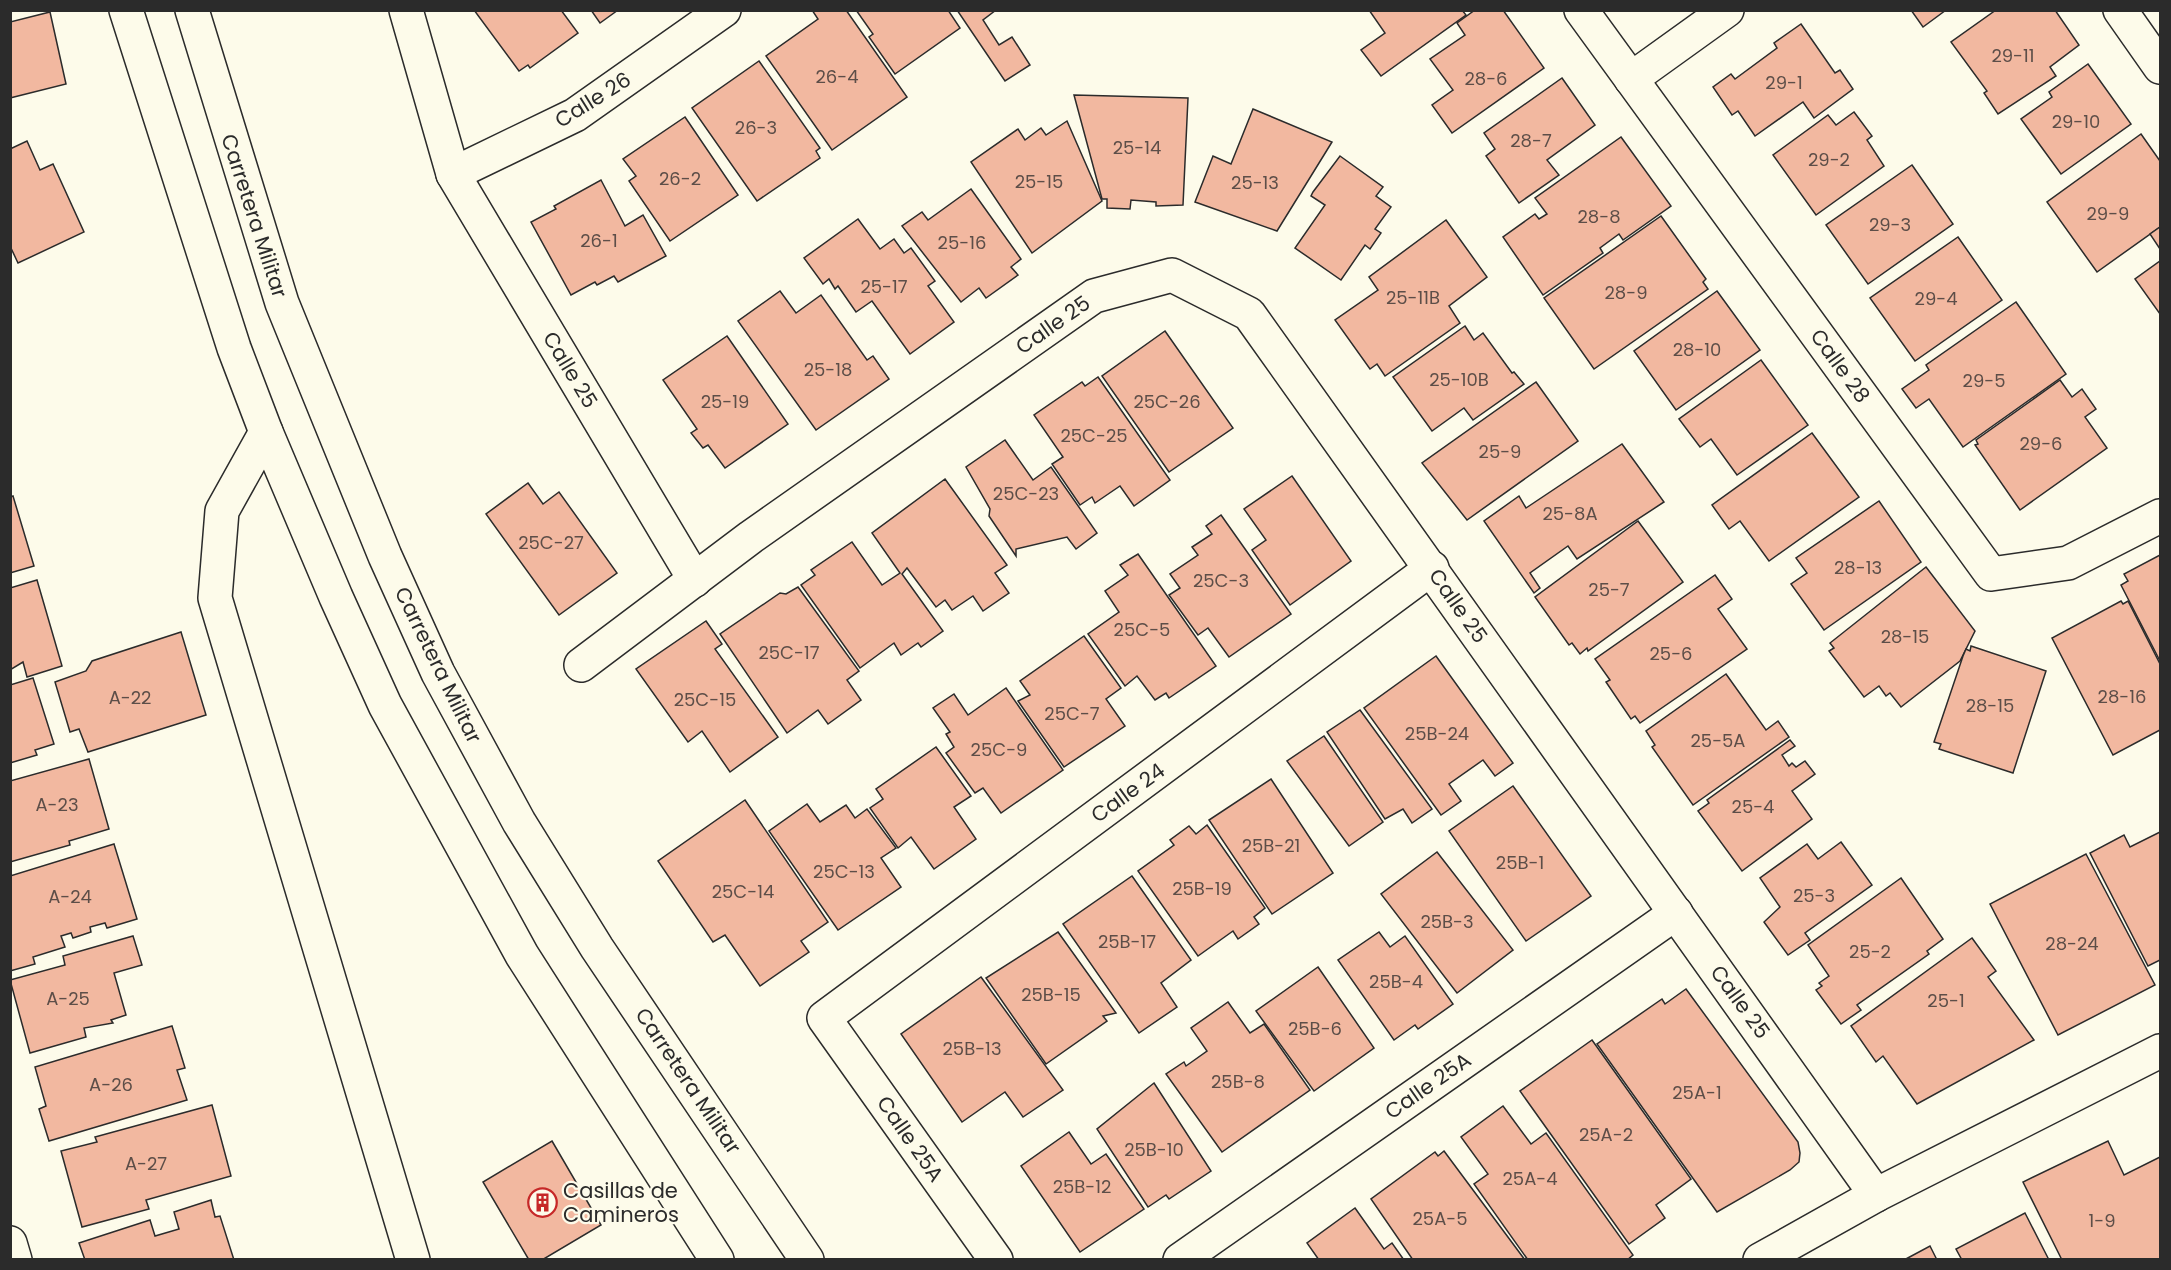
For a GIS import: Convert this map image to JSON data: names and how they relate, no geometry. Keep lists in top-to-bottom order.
{
  "streets": {
    "street": [
      "Calle 26",
      "Carretera Militar",
      "Calle 25",
      "Calle 28",
      "Calle 24",
      "Calle 25A"
    ]
  },
  "crossings": [
    ["Calle 26", "Calle 25"],
    ["Calle 25", "Calle 24"],
    ["Calle 25", "Calle 25A"],
    ["Calle 24", "Calle 25A"]
  ],
  "places": {
    "building": ["Casillas de Camineros"]
  },
  "house_numbers": [
    "29-11",
    "26-4",
    "28-6",
    "29-1",
    "29-10",
    "26-3",
    "28-7",
    "25-14",
    "29-2",
    "26-2",
    "25-15",
    "25-13",
    "29-9",
    "28-8",
    "29-3",
    "26-1",
    "25-16",
    "25-17",
    "28-9",
    "25-11B",
    "29-4",
    "28-10",
    "25-18",
    "25-10B",
    "29-5",
    "25-19",
    "25C-26",
    "25C-25",
    "29-6",
    "25-9",
    "25C-23",
    "25-8A",
    "25C-27",
    "28-13",
    "25C-3",
    "25-7",
    "25C-5",
    "28-15",
    "25C-17",
    "25-6",
    "28-16",
    "A-22",
    "25C-15",
    "28-15",
    "25C-7",
    "25B-24",
    "25-5A",
    "25C-9",
    "A-23",
    "25-4",
    "25B-21",
    "25B-1",
    "25C-13",
    "25B-19",
    "25C-14",
    "25-3",
    "A-24",
    "25B-3",
    "25B-17",
    "28-24",
    "25-2",
    "25B-4",
    "25B-15",
    "A-25",
    "25-1",
    "25B-6",
    "25B-13",
    "25B-8",
    "A-26",
    "25A-1",
    "25A-2",
    "25B-10",
    "A-27",
    "25A-4",
    "25B-12",
    "25A-5",
    "1-9"
  ]
}
